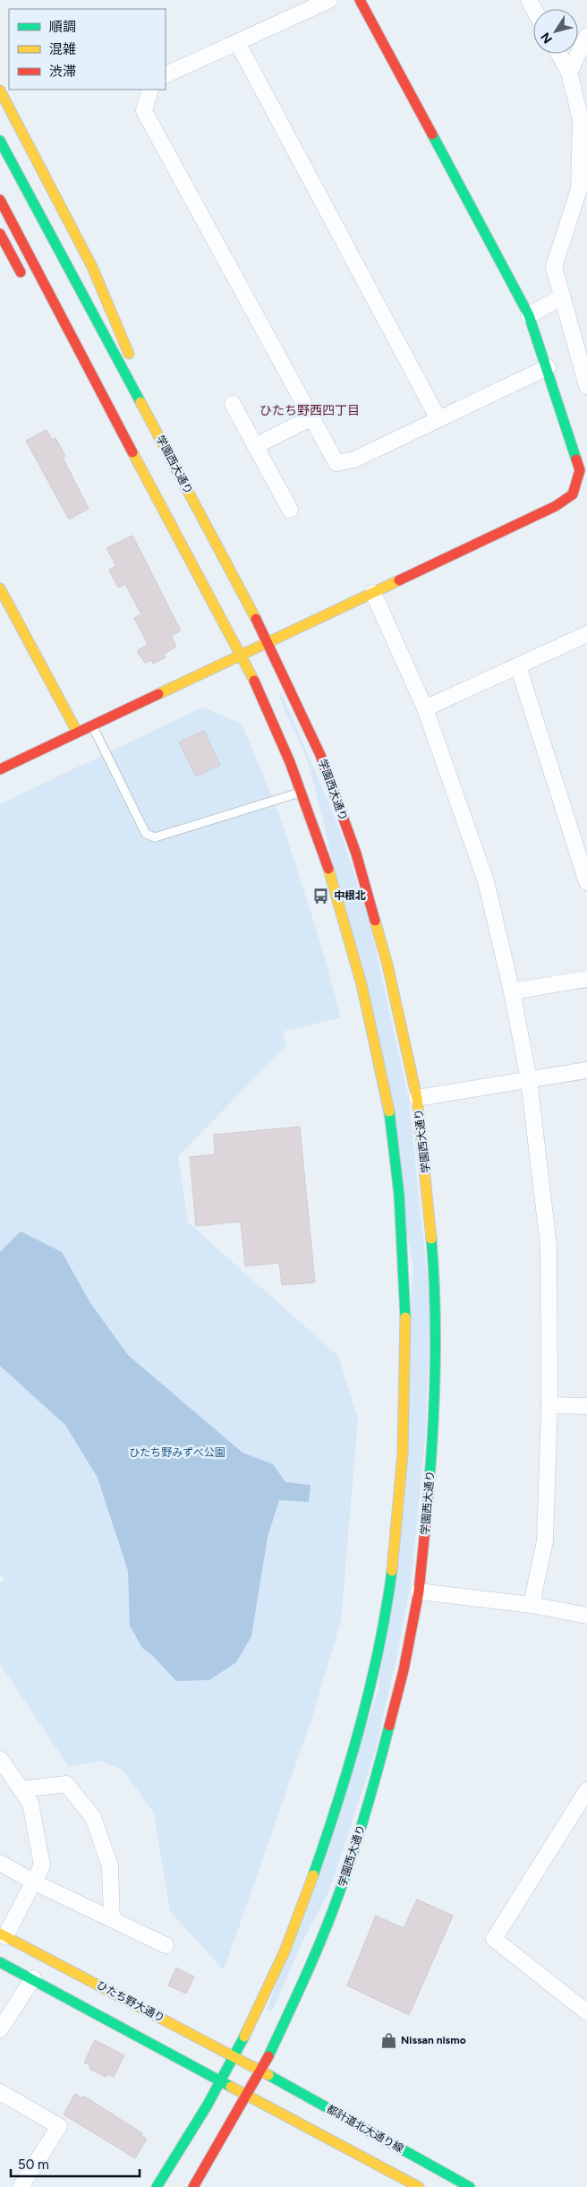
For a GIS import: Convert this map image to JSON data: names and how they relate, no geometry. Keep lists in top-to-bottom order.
{
  "streets": {
    "main road": ["学園西大通り", "ひたち野大通り", "都計道北大通り線"]
  },
  "crossings": [
    ["学園西大通り", "ひたち野大通り"],
    ["学園西大通り", "都計道北大通り線"],
    ["ひたち野大通り", "都計道北大通り線"]
  ],
  "districts": ["ひたち野西四丁目"],
  "parks": ["ひたち野みずべ公園"],
  "places": {
    "bus stop": ["中根北"],
    "shop": ["Nissan nismo"]
  },
  "legend": ["順調", "混雑", "渋滞"],
  "scale_bar": "50 m",
  "north": "bottom left"
}
